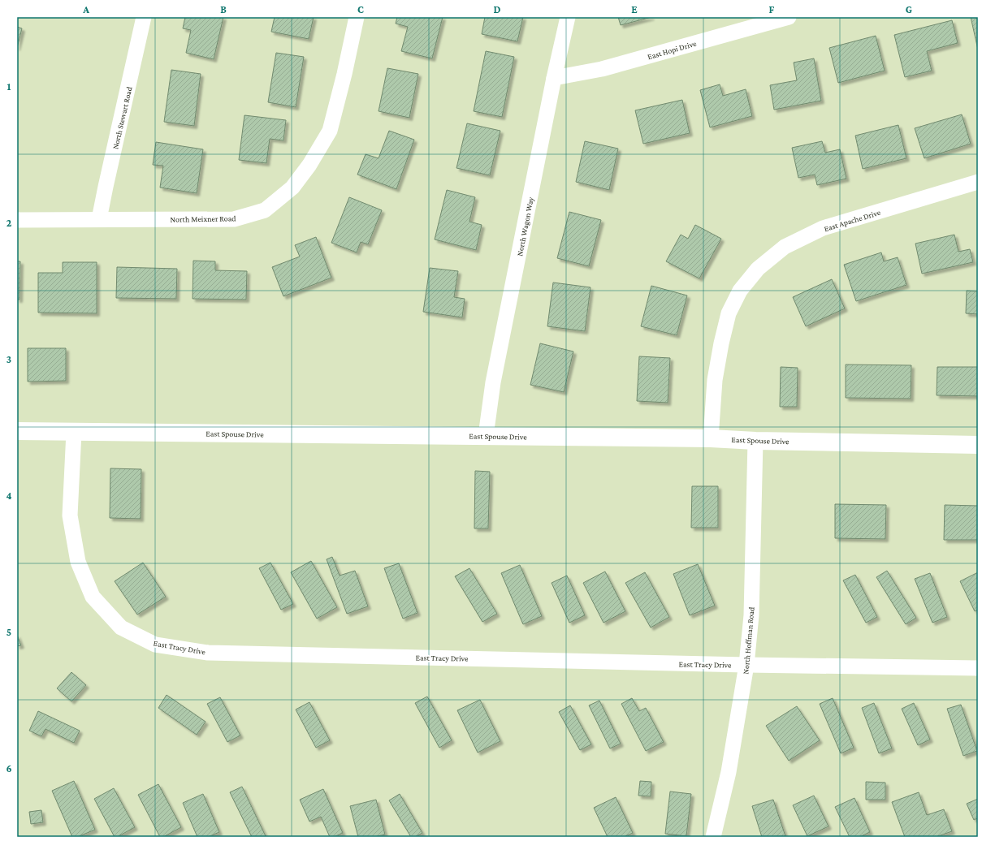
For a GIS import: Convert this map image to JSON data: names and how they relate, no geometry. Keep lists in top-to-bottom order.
{
  "streets": {
    "street": [
      "East Hopi Drive",
      "North Stewart Road",
      "North Meixner Road",
      "East Apache Drive",
      "North Wagon Way",
      "East Spouse Drive",
      "North Hoffman Road",
      "East Tracy Drive"
    ]
  },
  "crossings": [
    ["East Hopi Drive", "North Wagon Way"],
    ["North Stewart Road", "North Meixner Road"],
    ["East Apache Drive", "East Spouse Drive"],
    ["North Wagon Way", "East Spouse Drive"],
    ["East Spouse Drive", "North Hoffman Road"],
    ["East Spouse Drive", "East Tracy Drive"],
    ["North Hoffman Road", "East Tracy Drive"]
  ],
  "grid": {
    "columns": [
      "A",
      "B",
      "C",
      "D",
      "E",
      "F",
      "G"
    ],
    "rows": [
      "1",
      "2",
      "3",
      "4",
      "5",
      "6"
    ]
  }
}
